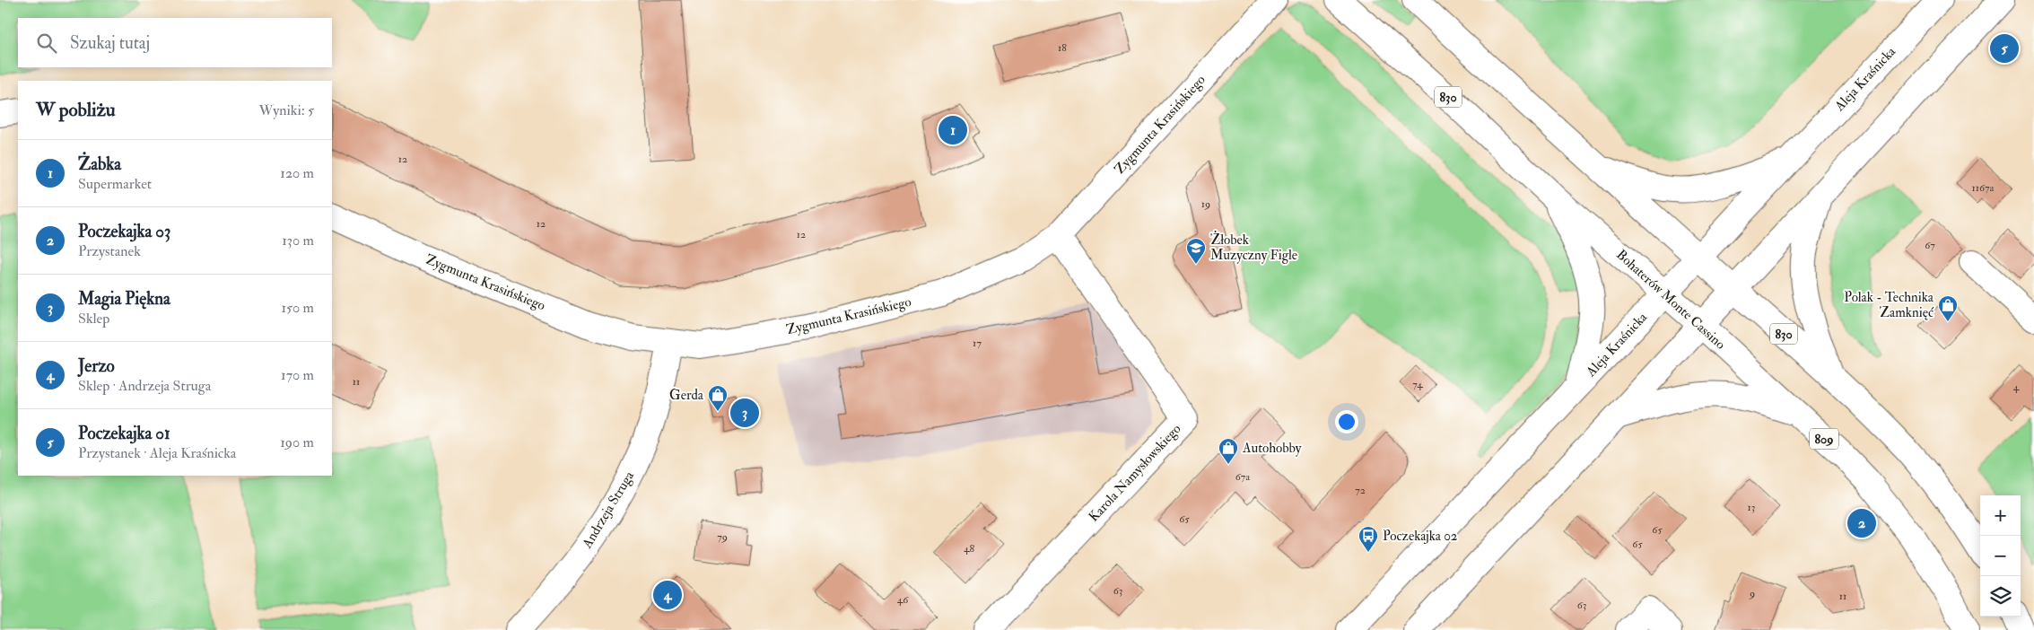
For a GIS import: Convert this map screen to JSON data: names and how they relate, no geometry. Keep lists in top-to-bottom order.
{
  "streets": {
    "main road": [
      "Aleja Kraśnicka",
      "830",
      "Zygmunta Krasińskiego",
      "Bohaterów Monte Cassino",
      "809",
      "Karola Namysłowskiego",
      "Andrzeja Struga"
    ]
  },
  "crossings": [
    ["Aleja Kraśnicka", "830"],
    ["Aleja Kraśnicka", "Bohaterów Monte Cassino"],
    ["Zygmunta Krasińskiego", "Karola Namysłowskiego"],
    ["Zygmunta Krasińskiego", "Andrzeja Struga"]
  ],
  "places": {
    "school or university": ["Żłobek Muzyczny Figle"],
    "shop": ["Polak - Technika Zamknięć", "Gerda", "Autohobby"],
    "bus stop": ["Poczekajka 02"]
  },
  "house_numbers": [
    "18",
    "12",
    "1167a",
    "19",
    "12",
    "12",
    "67",
    "17",
    "11",
    "74",
    "4",
    "67a",
    "72",
    "13",
    "65",
    "65",
    "79",
    "65",
    "48",
    "63",
    "9",
    "11",
    "46",
    "63"
  ],
  "page": {
    "search": "Szukaj tutaj",
    "pins": [
      "5",
      "1",
      "3",
      "2",
      "4"
    ],
    "heading": ["W pobliżu", "Wyniki: 5"],
    "list": [
      {
        "mark": "1",
        "name": "Żabka",
        "note": "Supermarket",
        "value": "120 m"
      },
      {
        "mark": "2",
        "name": "Poczekajka 03",
        "note": "Przystanek",
        "value": "130 m"
      },
      {
        "mark": "3",
        "name": "Magia Piękna",
        "note": "Sklep",
        "value": "150 m"
      },
      {
        "mark": "4",
        "name": "Jerzo",
        "note": "Sklep · Andrzeja Struga",
        "value": "170 m"
      },
      {
        "mark": "5",
        "name": "Poczekajka 01",
        "note": "Przystanek · Aleja Kraśnicka",
        "value": "190 m"
      }
    ],
    "map_buttons": ["+", "−"]
  }
}
